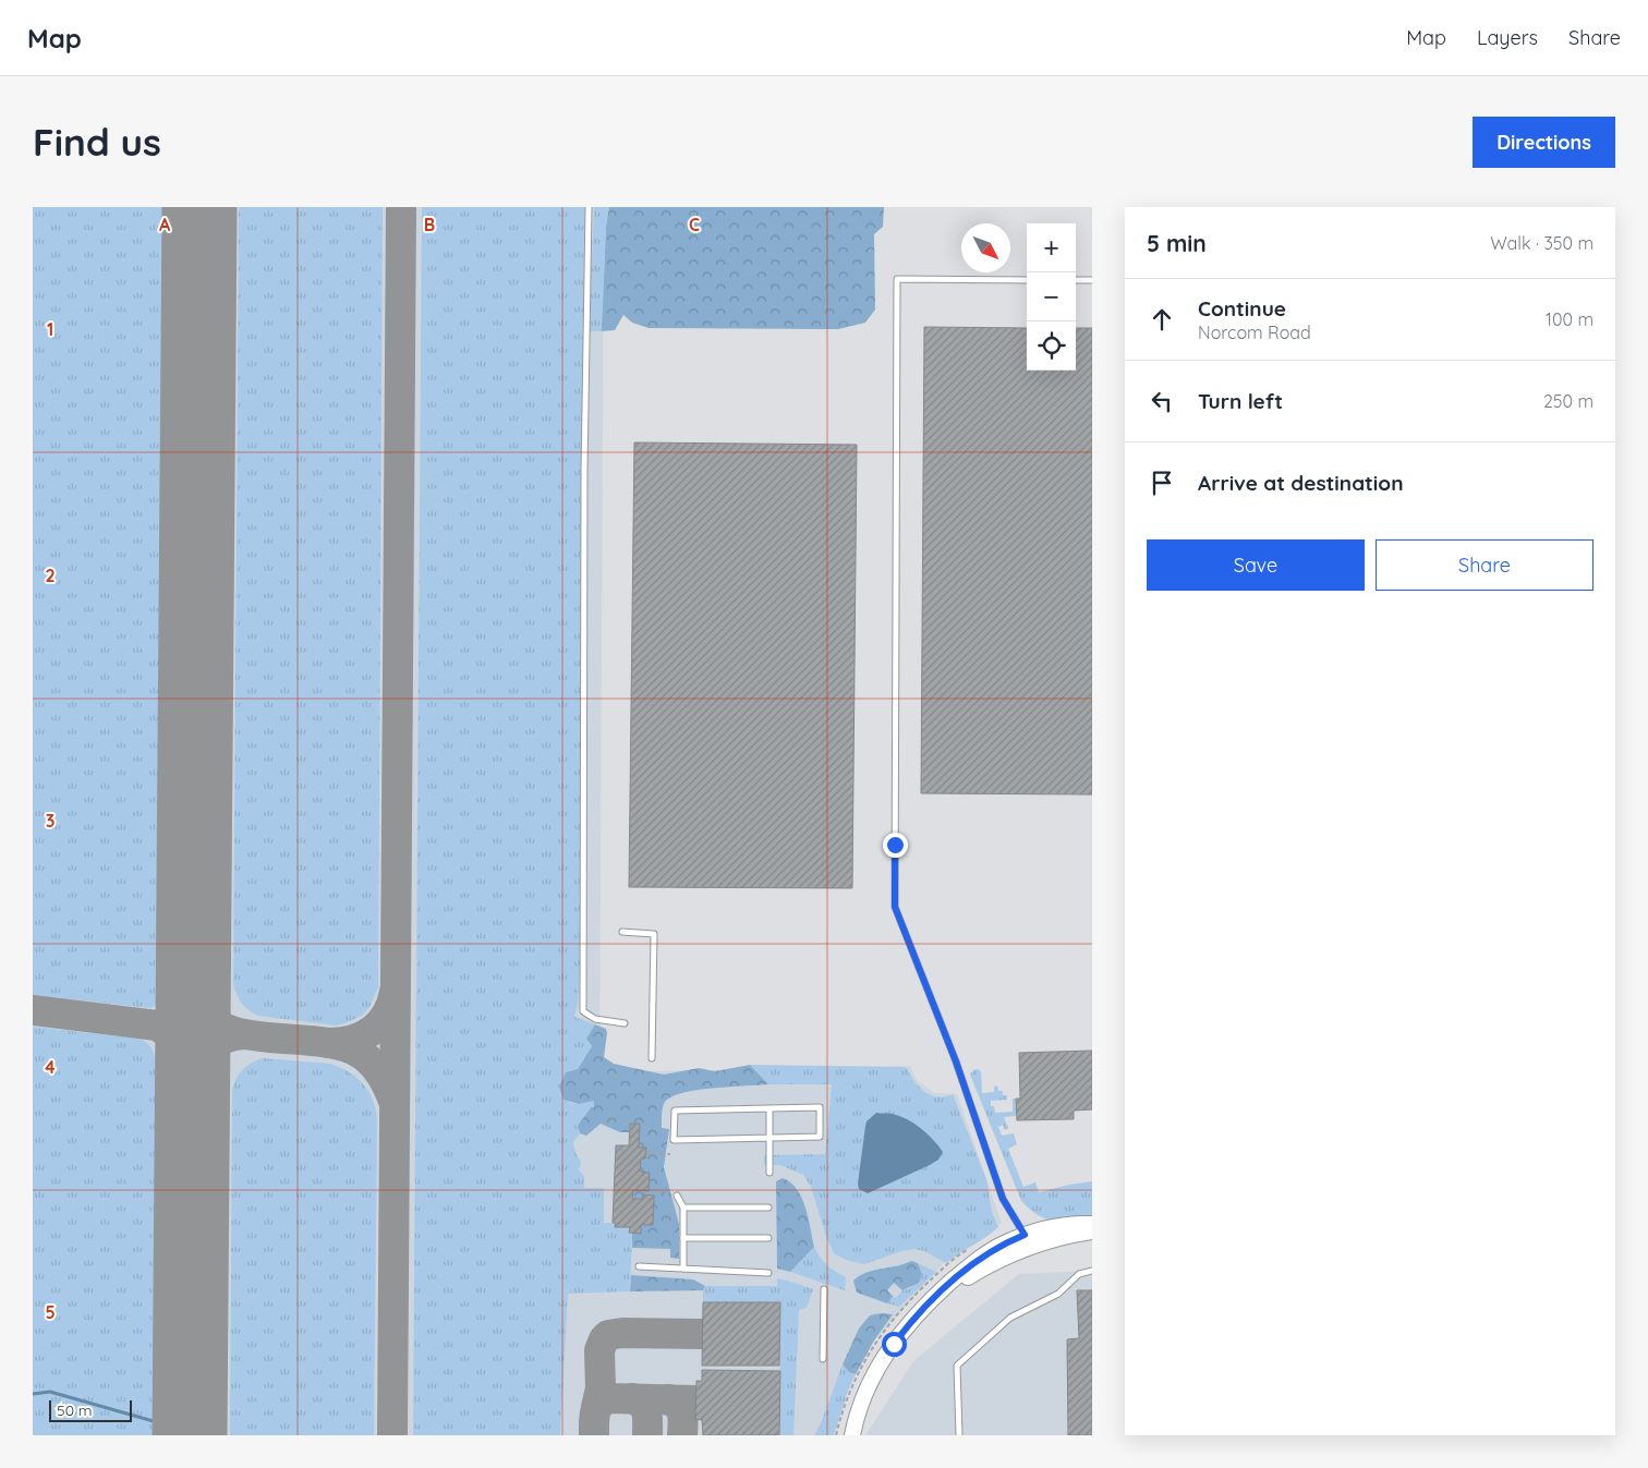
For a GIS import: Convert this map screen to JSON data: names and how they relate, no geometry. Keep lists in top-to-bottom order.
{
  "scale_bar": "50 m",
  "north": "bottom right",
  "page": {
    "header": "Map",
    "nav": ["Map", "Layers", "Share"],
    "buttons": [
      "Directions",
      ["Save", "Share"]
    ],
    "title": "Find us",
    "heading": ["5 min", "Walk · 350 m"],
    "map_buttons": ["+", "−"],
    "list": [
      ["Continue", "Norcom Road", "100 m"],
      ["Turn left", "250 m"],
      "Arrive at destination"
    ],
    "scale": "50 m"
  },
  "grid": {
    "columns": ["A", "B", "C"],
    "rows": [
      "1",
      "2",
      "3",
      "4",
      "5"
    ]
  }
}
